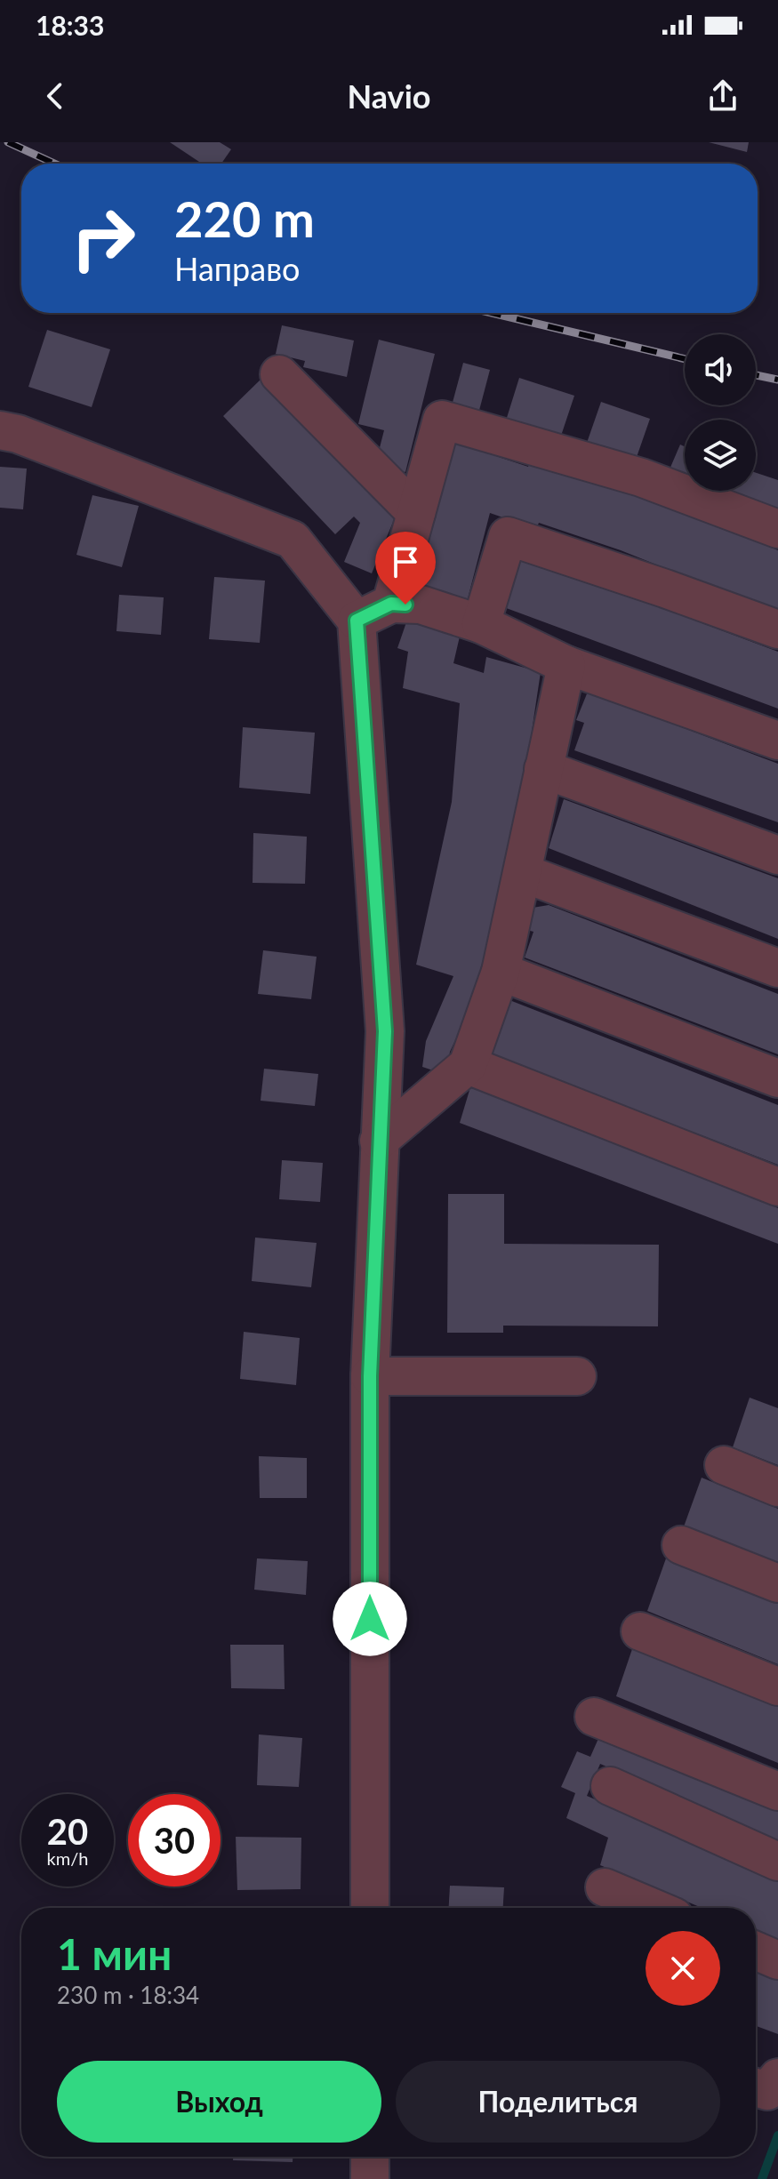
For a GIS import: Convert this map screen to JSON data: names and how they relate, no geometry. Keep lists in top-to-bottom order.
{
  "page": {
    "status": "18:33",
    "header": "Navio",
    "turn": ["220 m", "Направо"],
    "speed": "20 km/h",
    "limit": "30",
    "heading": ["1 мин", "230 m · 18:34"],
    "buttons": ["Выход", "Поделиться"]
  }
}
